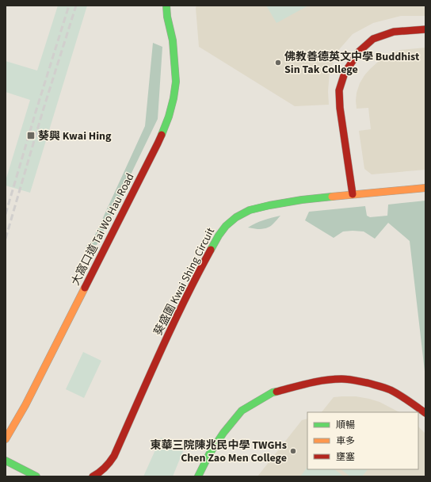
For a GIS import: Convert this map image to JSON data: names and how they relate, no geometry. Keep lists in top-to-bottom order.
{
  "streets": {
    "street": ["大窩口道 Tai Wo Hau Road", "葵盛圍 Kwai Shing Circuit"]
  },
  "places": {
    "other": ["佛教善德英文中學 Buddhist Sin Tak College", "東華三院陳兆民中學 TWGHs Chen Zao Men College"],
    "transit": ["葵興 Kwai Hing"]
  },
  "legend": ["順暢", "車多", "壅塞"]
}
